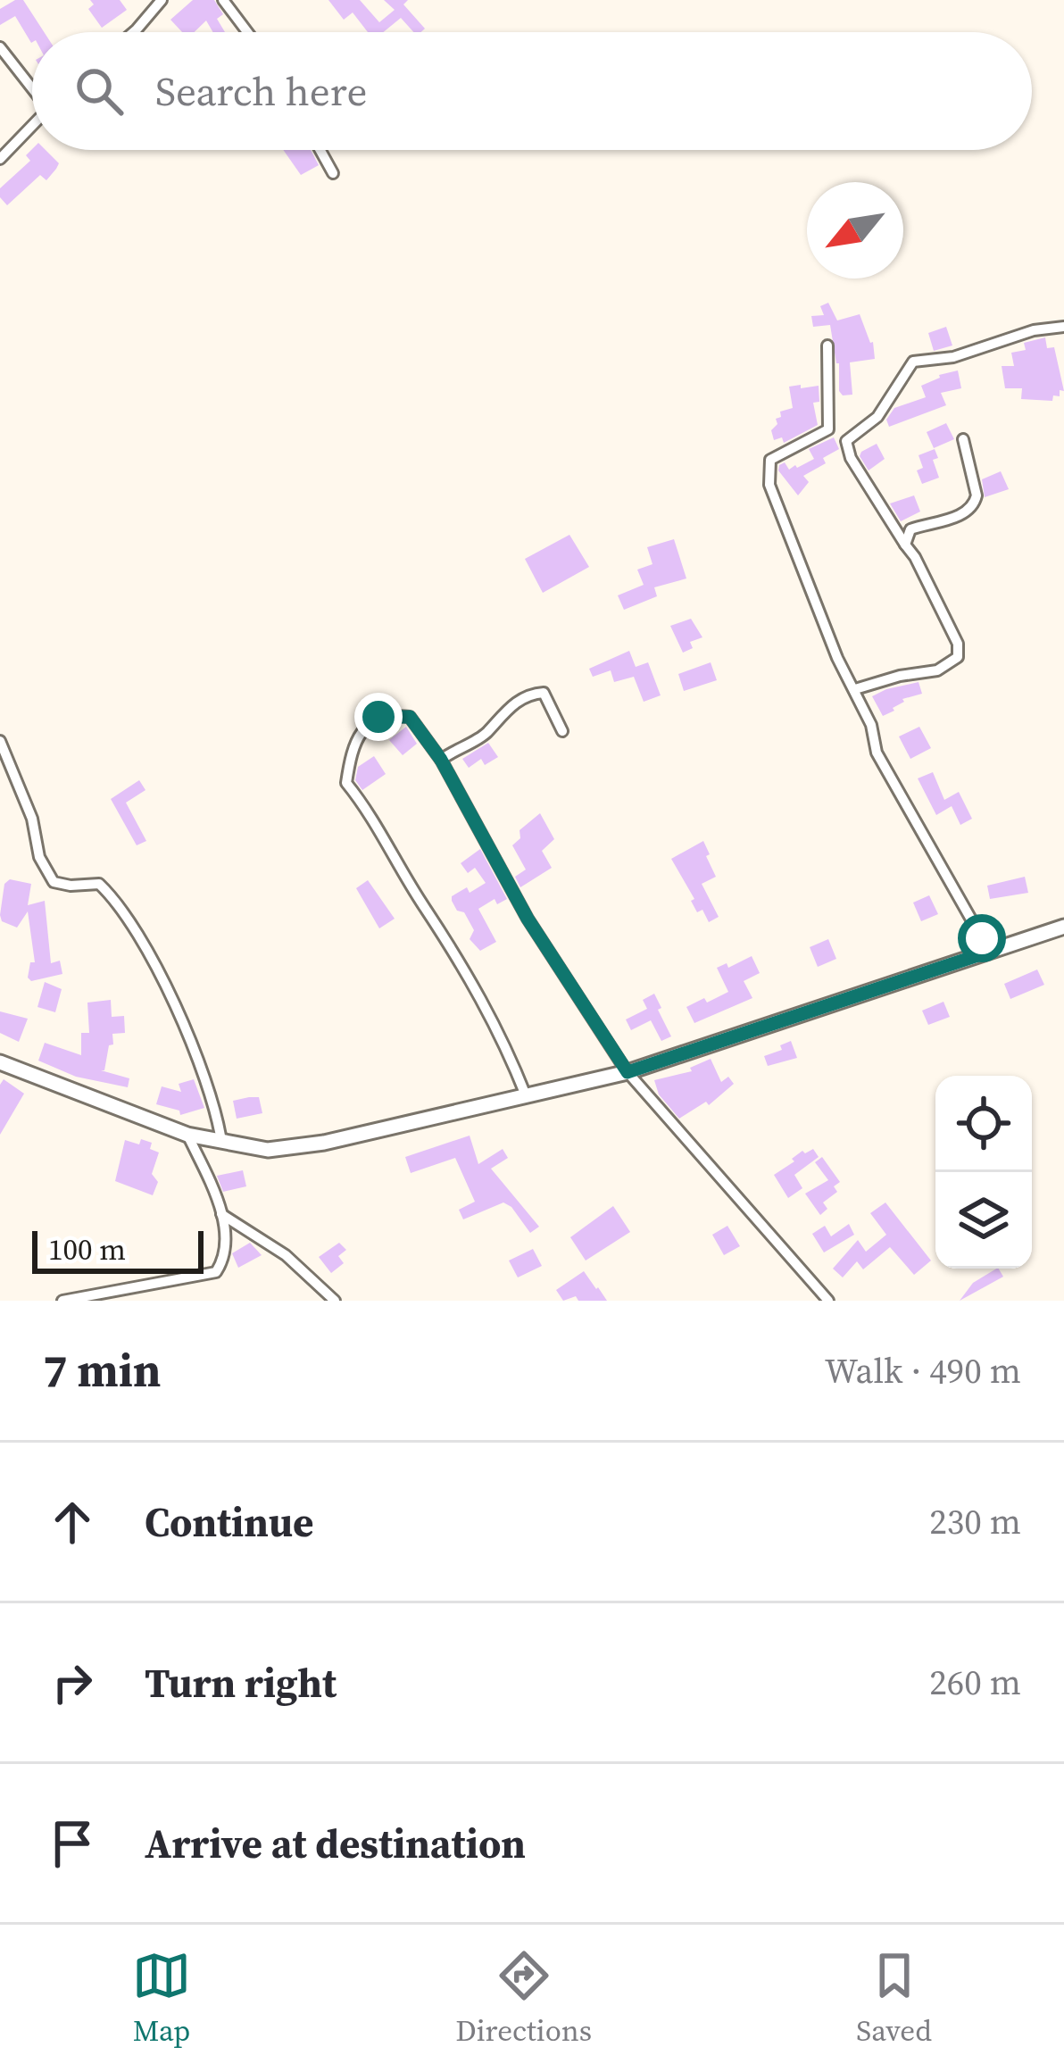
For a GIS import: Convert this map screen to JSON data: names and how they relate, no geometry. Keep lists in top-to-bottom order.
{
  "scale_bar": "100 m",
  "north": "bottom left",
  "page": {
    "search": "Search here",
    "scale": "100 m",
    "heading": ["7 min", "Walk · 490 m"],
    "list": [
      ["Continue", "230 m"],
      ["Turn right", "260 m"],
      "Arrive at destination"
    ],
    "nav": ["Map", "Directions", "Saved"]
  }
}
